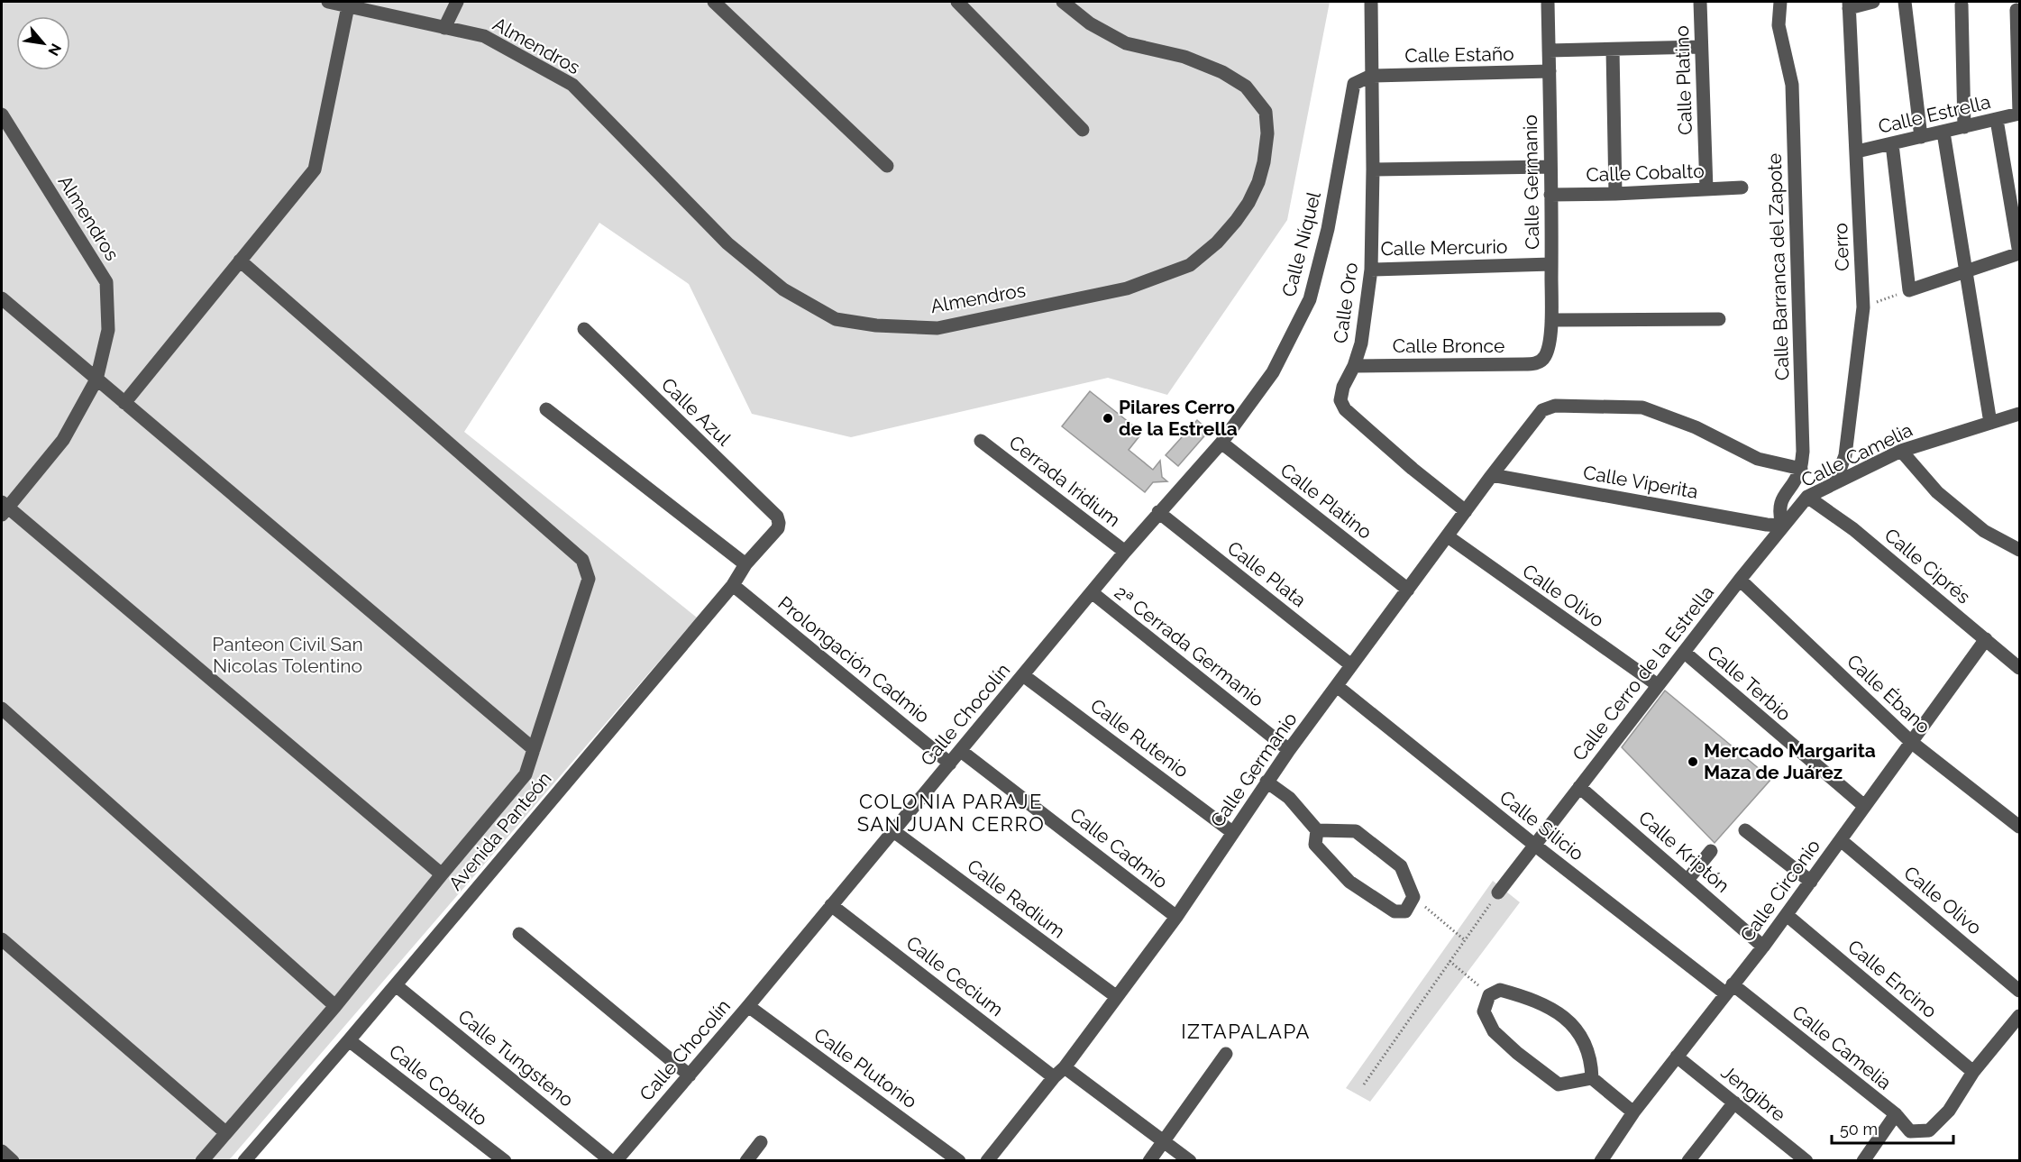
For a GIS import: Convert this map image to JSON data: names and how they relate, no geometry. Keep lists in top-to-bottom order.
{
  "streets": {
    "street": [
      "Almendros",
      "Calle Estaño",
      "Calle Platino",
      "Calle Estrella",
      "Calle Cobalto",
      "Calle Germanio",
      "Calle Níquel",
      "Cerro",
      "Calle Mercurio",
      "Calle Barranca del Zapote",
      "Calle Oro",
      "Calle Bronce",
      "Calle Azul",
      "Calle Camelia",
      "Cerrada Iridium",
      "Calle Viperita",
      "Calle Ciprés",
      "Calle Plata",
      "Calle Olivo",
      "2ª Cerrada Germanio",
      "Prolongación Cadmio",
      "Calle Cerro de la Estrella",
      "Calle Terbio",
      "Calle Ébano",
      "Calle Chocolín",
      "Calle Rutenio",
      "Calle Silicio",
      "Avenida Panteón",
      "Calle Cadmio",
      "Calle Kriptón",
      "Calle Circonio",
      "Calle Radium",
      "Calle Cecium",
      "Calle Encino",
      "Calle Tungsteno",
      "Calle Plutonio",
      "Jengibre"
    ]
  },
  "crossings": [
    ["Calle Estaño", "Calle Germanio"],
    ["Calle Estaño", "Calle Níquel"],
    ["Calle Platino", "Calle Cobalto"],
    ["Calle Platino", "Calle Germanio"],
    ["Calle Platino", "Calle Níquel"],
    ["Calle Platino", "Calle Chocolín"],
    ["Calle Estrella", "Cerro"],
    ["Calle Cobalto", "Calle Germanio"],
    ["Calle Cobalto", "Avenida Panteón"],
    ["Calle Germanio", "Calle Mercurio"],
    ["Calle Germanio", "Calle Barranca del Zapote"],
    ["Calle Germanio", "Calle Oro"],
    ["Calle Germanio", "Calle Bronce"],
    ["Calle Germanio", "Calle Viperita"],
    ["Calle Germanio", "Calle Plata"],
    ["Calle Germanio", "Calle Olivo"],
    ["Calle Germanio", "2ª Cerrada Germanio"],
    ["Calle Germanio", "Calle Rutenio"],
    ["Calle Germanio", "Calle Silicio"],
    ["Calle Germanio", "Calle Cadmio"],
    ["Calle Germanio", "Calle Radium"],
    ["Calle Germanio", "Calle Cecium"],
    ["Calle Níquel", "Calle Chocolín"],
    ["Cerro", "Calle Camelia"],
    ["Calle Mercurio", "Calle Oro"],
    ["Calle Barranca del Zapote", "Calle Camelia"],
    ["Calle Barranca del Zapote", "Calle Viperita"],
    ["Calle Barranca del Zapote", "Calle Cerro de la Estrella"],
    ["Calle Oro", "Calle Bronce"],
    ["Calle Azul", "Avenida Panteón"],
    ["Calle Camelia", "Calle Viperita"],
    ["Calle Camelia", "Calle Ciprés"],
    ["Calle Camelia", "Calle Cerro de la Estrella"],
    ["Calle Camelia", "Calle Silicio"],
    ["Calle Camelia", "Calle Circonio"],
    ["Calle Camelia", "Calle Encino"],
    ["Cerrada Iridium", "Calle Chocolín"],
    ["Calle Viperita", "Calle Cerro de la Estrella"],
    ["Calle Ciprés", "Calle Circonio"],
    ["Calle Plata", "Calle Chocolín"],
    ["Calle Olivo", "Calle Cerro de la Estrella"],
    ["Calle Olivo", "Calle Circonio"],
    ["2ª Cerrada Germanio", "Calle Chocolín"],
    ["Prolongación Cadmio", "Calle Chocolín"],
    ["Prolongación Cadmio", "Avenida Panteón"],
    ["Calle Cerro de la Estrella", "Calle Terbio"],
    ["Calle Cerro de la Estrella", "Calle Ébano"],
    ["Calle Cerro de la Estrella", "Calle Silicio"],
    ["Calle Cerro de la Estrella", "Calle Kriptón"],
    ["Calle Terbio", "Calle Circonio"],
    ["Calle Ébano", "Calle Circonio"],
    ["Calle Chocolín", "Calle Rutenio"],
    ["Calle Chocolín", "Calle Cadmio"],
    ["Calle Chocolín", "Calle Radium"],
    ["Calle Chocolín", "Calle Cecium"],
    ["Calle Chocolín", "Calle Tungsteno"],
    ["Calle Chocolín", "Calle Plutonio"],
    ["Calle Silicio", "Calle Circonio"],
    ["Avenida Panteón", "Calle Tungsteno"],
    ["Calle Kriptón", "Calle Circonio"],
    ["Calle Circonio", "Calle Encino"],
    ["Calle Circonio", "Jengibre"]
  ],
  "districts": ["COLONIA PARAJE SAN JUAN CERRO", "IZTAPALAPA"],
  "parks": ["Panteon Civil San Nicolas Tolentino"],
  "places": ["Pilares Cerro de la Estrella", "Mercado Margarita Maza de Juárez"],
  "scale_bar": "50 m",
  "north": "bottom right"
}
